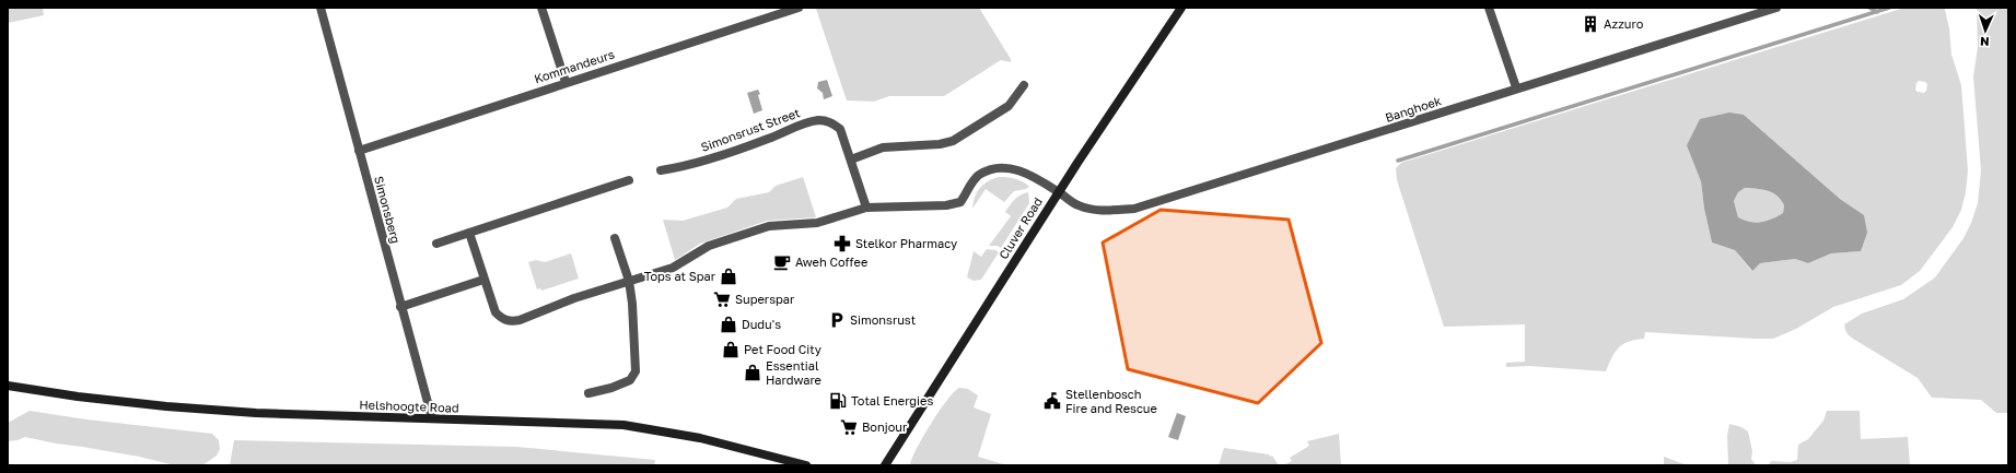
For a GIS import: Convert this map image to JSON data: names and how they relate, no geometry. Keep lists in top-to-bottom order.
{
  "streets": {
    "main road": ["Cluver Road", "Helshoogte Road"],
    "street": [
      "Kommandeurs",
      "Banghoek",
      "Simonsrust Street",
      "Simonsberg"
    ]
  },
  "crossings": [
    ["Kommandeurs", "Simonsberg"],
    ["Banghoek", "Cluver Road"],
    ["Simonsberg", "Helshoogte Road"]
  ],
  "places": {
    "building": ["Azzuro"],
    "pharmacy": ["Stelkor Pharmacy"],
    "cafe": ["Aweh Coffee"],
    "shop": [
      "Tops at Spar",
      "Dudu's",
      "Pet Food City",
      "Essential Hardware"
    ],
    "supermarket": ["Superspar", "Bonjour"],
    "parking": ["Simonsrust"],
    "fuel station": ["Total Energies"],
    "public building": ["Stellenbosch Fire and Rescue"]
  },
  "north": "bottom"
}
